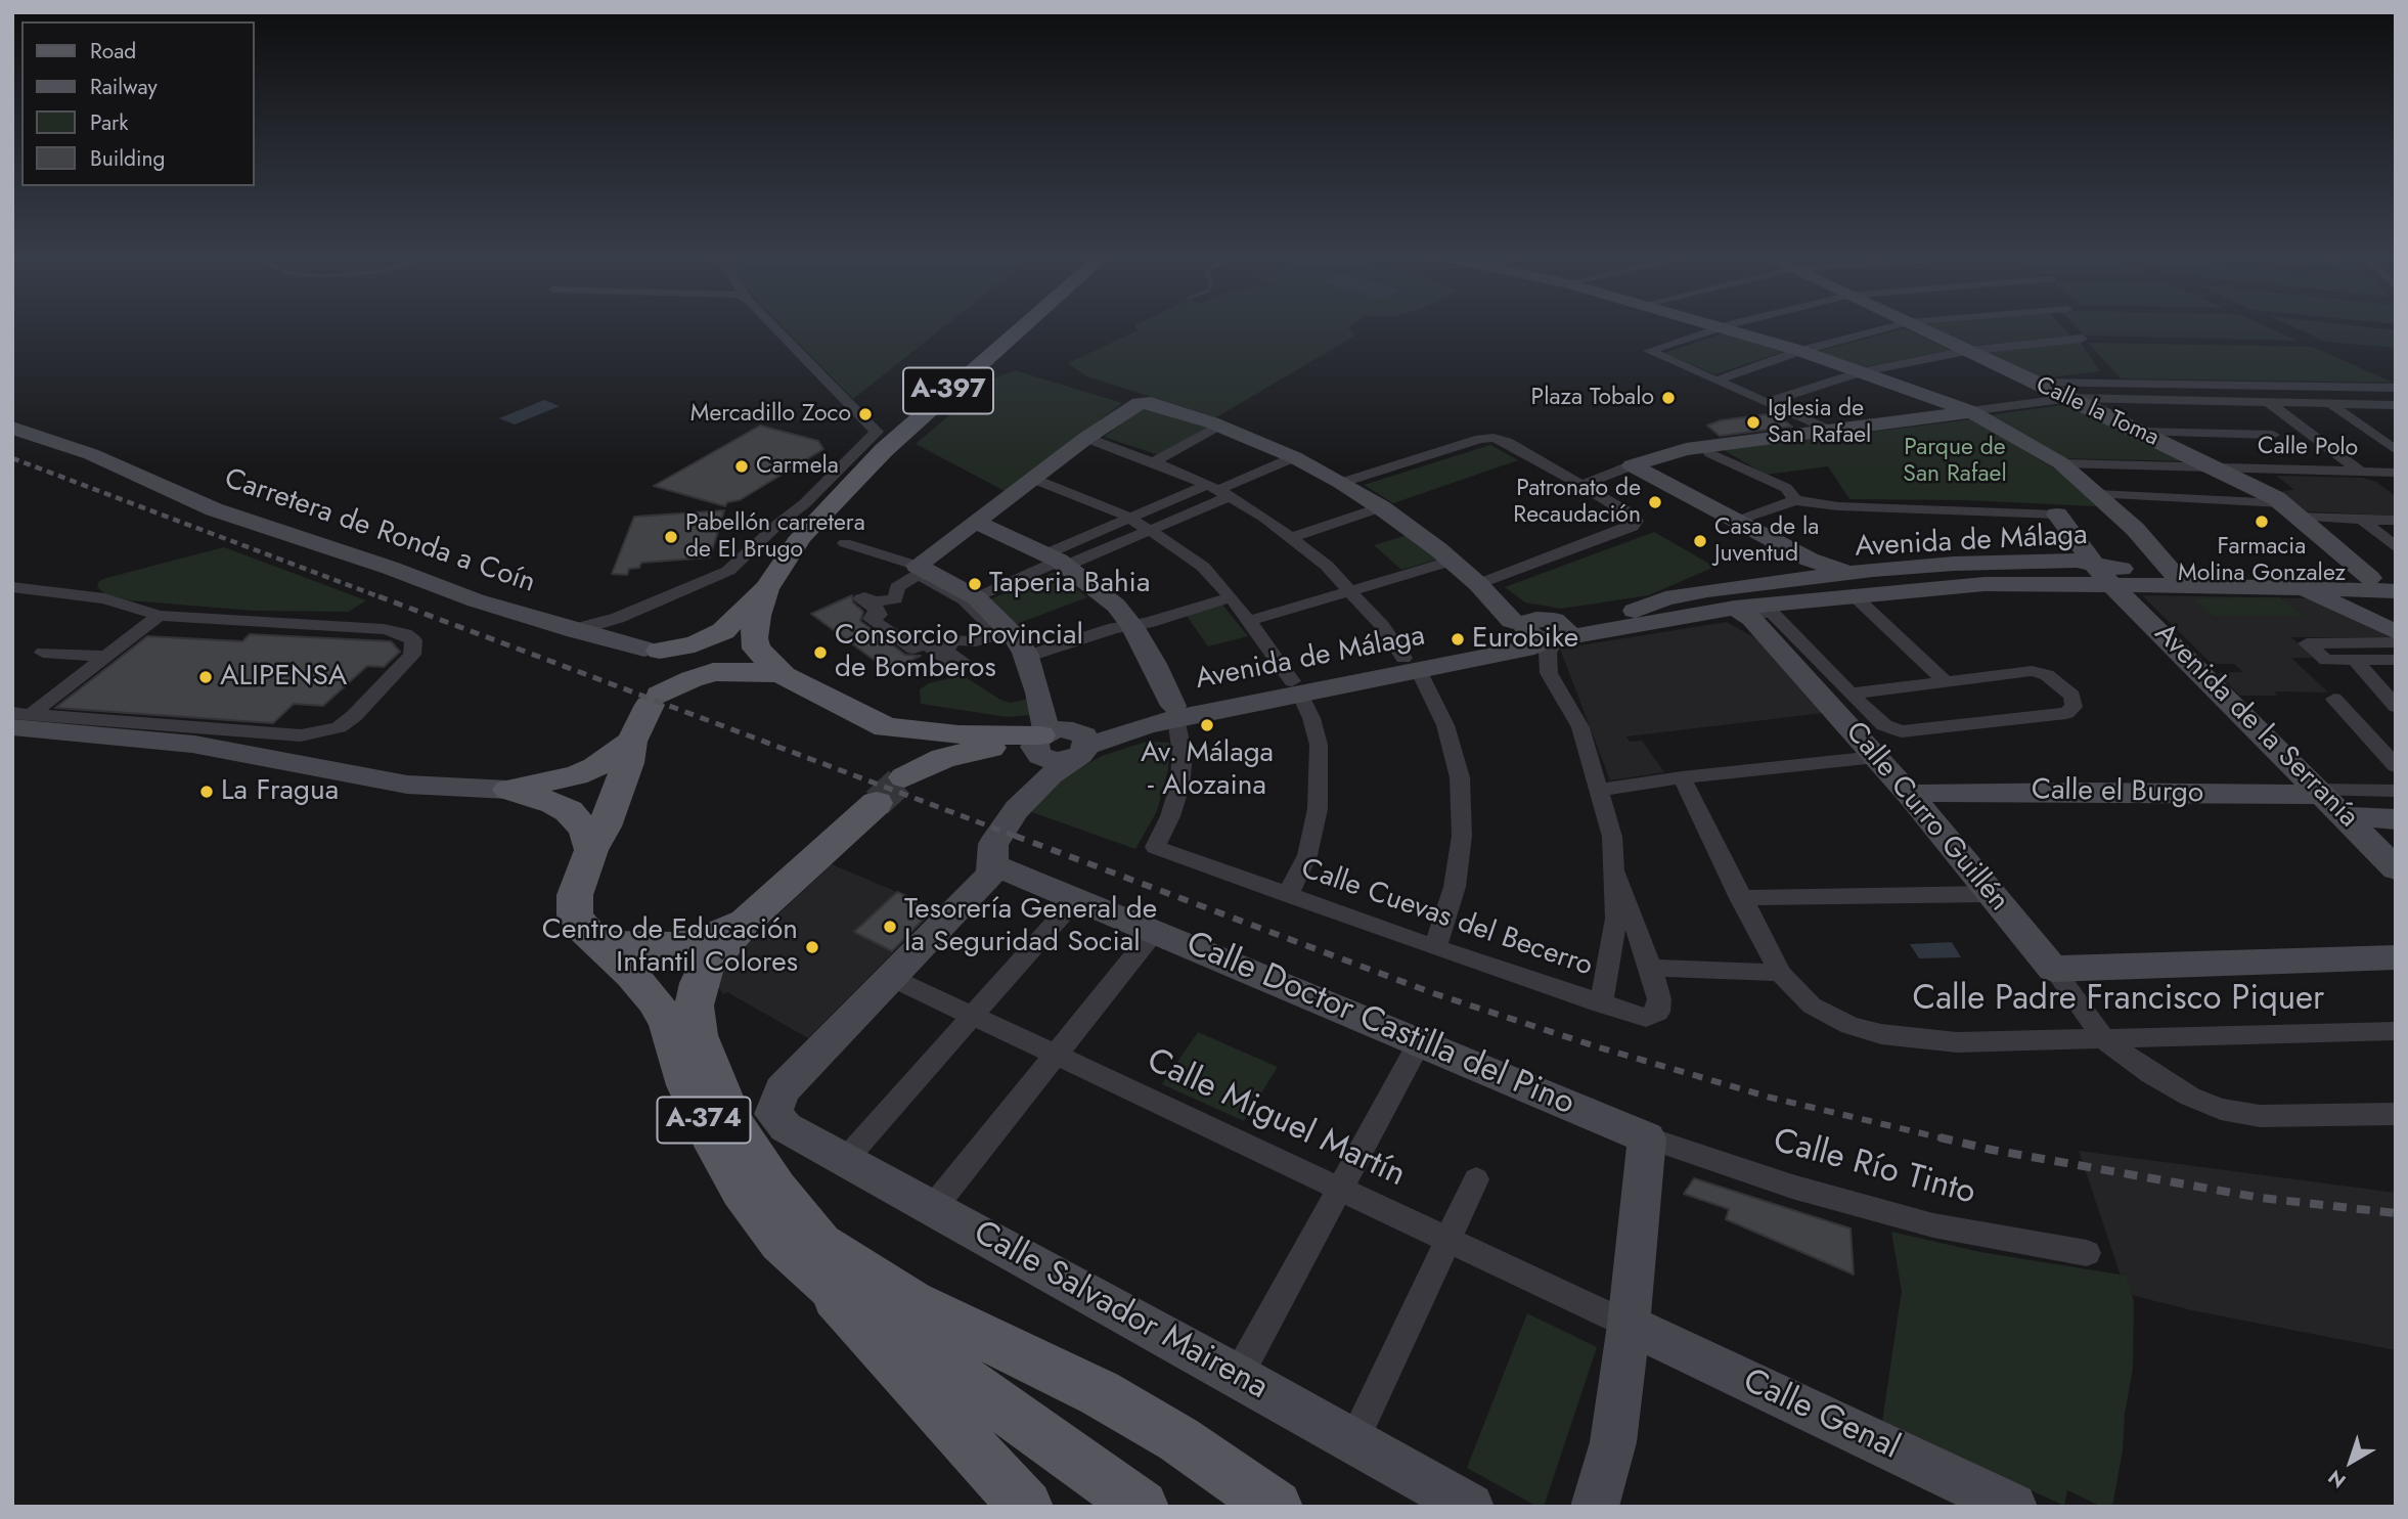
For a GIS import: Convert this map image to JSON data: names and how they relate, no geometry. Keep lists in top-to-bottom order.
{
  "streets": {
    "main road": ["A-397", "A-374"],
    "street": [
      "Calle la Toma",
      "Calle Polo",
      "Carretera de Ronda a Coín",
      "Avenida de Málaga",
      "Avenida de la Serranía",
      "Calle el Burgo",
      "Calle Curro Guillén",
      "Calle Cuevas del Becerro",
      "Calle Padre Francisco Piquer",
      "Calle Doctor Castilla del Pino",
      "Calle Miguel Martín",
      "Calle Río Tinto",
      "Calle Salvador Mairena",
      "Calle Genal"
    ]
  },
  "crossings": [
    ["Calle la Toma", "Calle Polo"],
    ["Calle la Toma", "Avenida de Málaga"],
    ["Avenida de Málaga", "Avenida de la Serranía"],
    ["Avenida de Málaga", "Calle Curro Guillén"],
    ["Avenida de Málaga", "Calle Cuevas del Becerro"],
    ["Avenida de la Serranía", "Calle el Burgo"],
    ["Calle el Burgo", "Calle Curro Guillén"],
    ["Calle Curro Guillén", "Calle Padre Francisco Piquer"],
    ["Calle Doctor Castilla del Pino", "Calle Río Tinto"],
    ["Calle Miguel Martín", "Calle Salvador Mairena"],
    ["Calle Miguel Martín", "Calle Genal"]
  ],
  "parks": ["Parque de San Rafael"],
  "places": [
    "Plaza Tobalo",
    "Mercadillo Zoco",
    "Iglesia de San Rafael",
    "Carmela",
    "Patronato de Recaudación",
    "Farmacia Molina Gonzalez",
    "Pabellón carretera de El Brugo",
    "Casa de la Juventud",
    "Taperia Bahia",
    "Eurobike",
    "Consorcio Provincial de Bomberos",
    "ALIPENSA",
    "Av. Málaga - Alozaina",
    "La Fragua",
    "Tesorería General de la Seguridad Social",
    "Centro de Educación Infantil Colores"
  ],
  "legend": [
    "Road",
    "Railway",
    "Park",
    "Building"
  ],
  "north": "bottom left"
}
